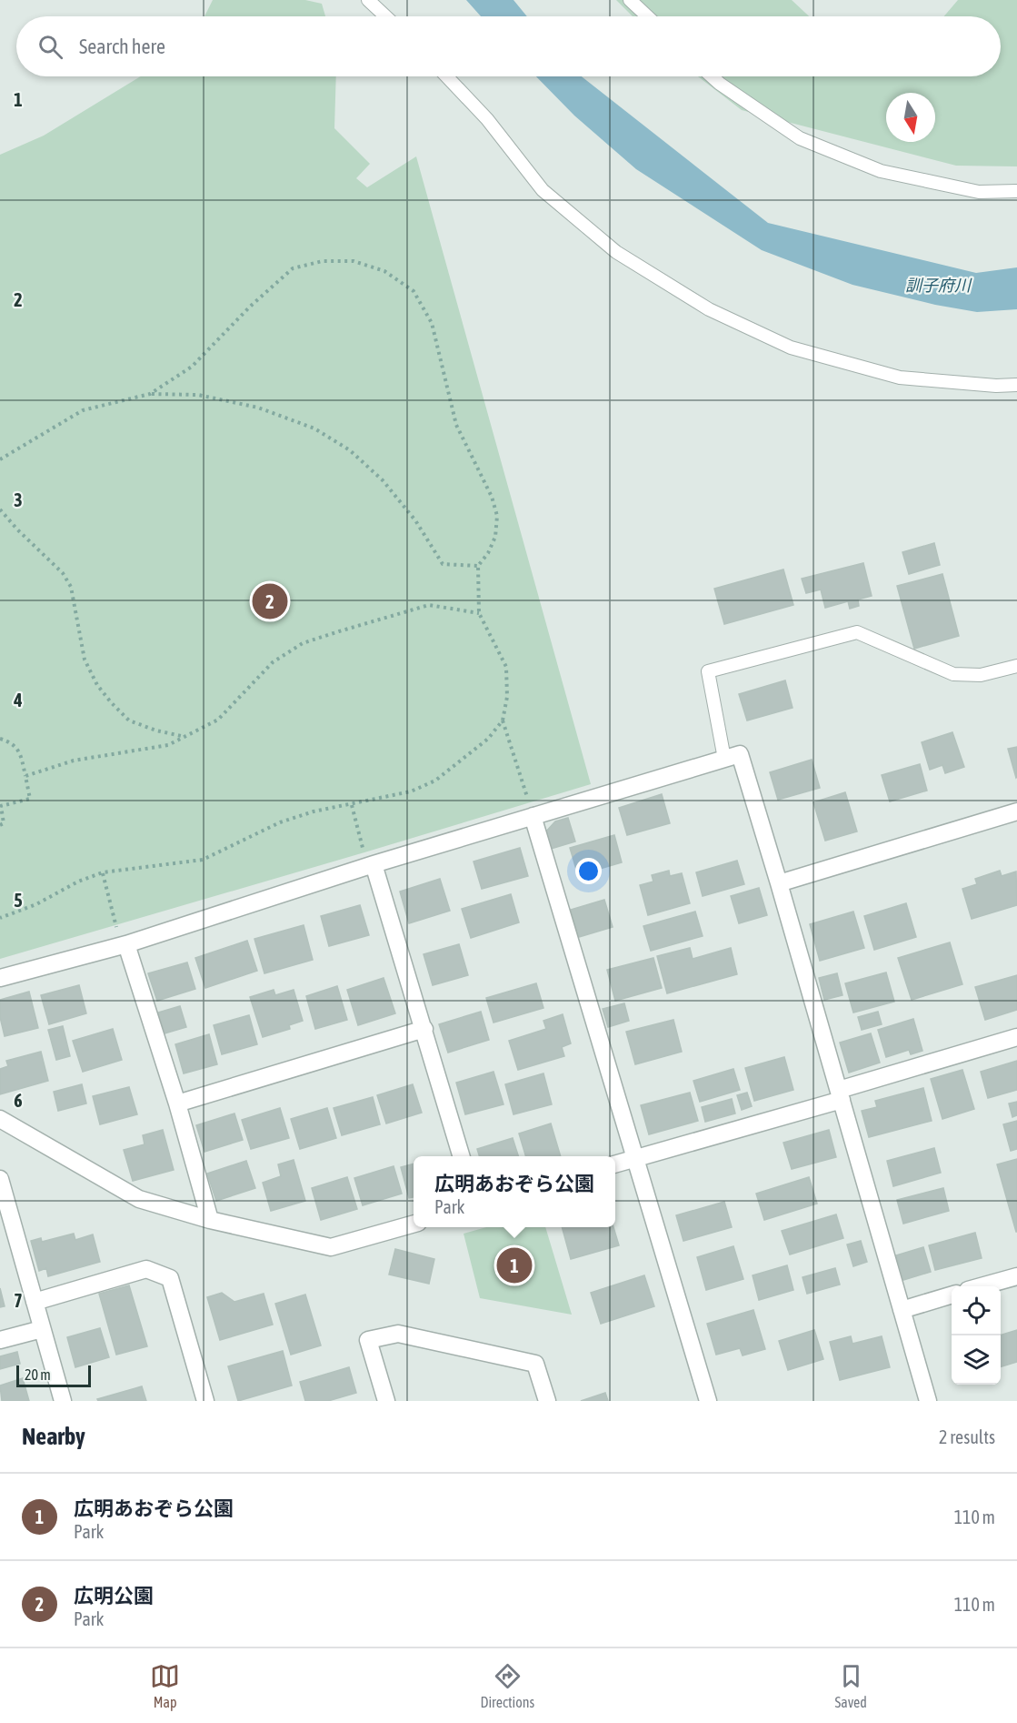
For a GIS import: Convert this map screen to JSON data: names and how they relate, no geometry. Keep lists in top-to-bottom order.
{
  "water": ["訓子府川"],
  "scale_bar": "20 m",
  "north": "bottom",
  "page": {
    "search": "Search here",
    "pins": ["2", "1"],
    "popup": ["広明あおぞら公園", "Park"],
    "scale": "20 m",
    "heading": ["Nearby", "2 results"],
    "list": [
      {
        "mark": "1",
        "name": "広明あおぞら公園",
        "note": "Park",
        "value": "110 m"
      },
      {
        "mark": "2",
        "name": "広明公園",
        "note": "Park",
        "value": "110 m"
      }
    ],
    "nav": ["Map", "Directions", "Saved"]
  },
  "grid": {
    "rows": [
      "1",
      "2",
      "3",
      "4",
      "5",
      "6",
      "7"
    ]
  }
}
